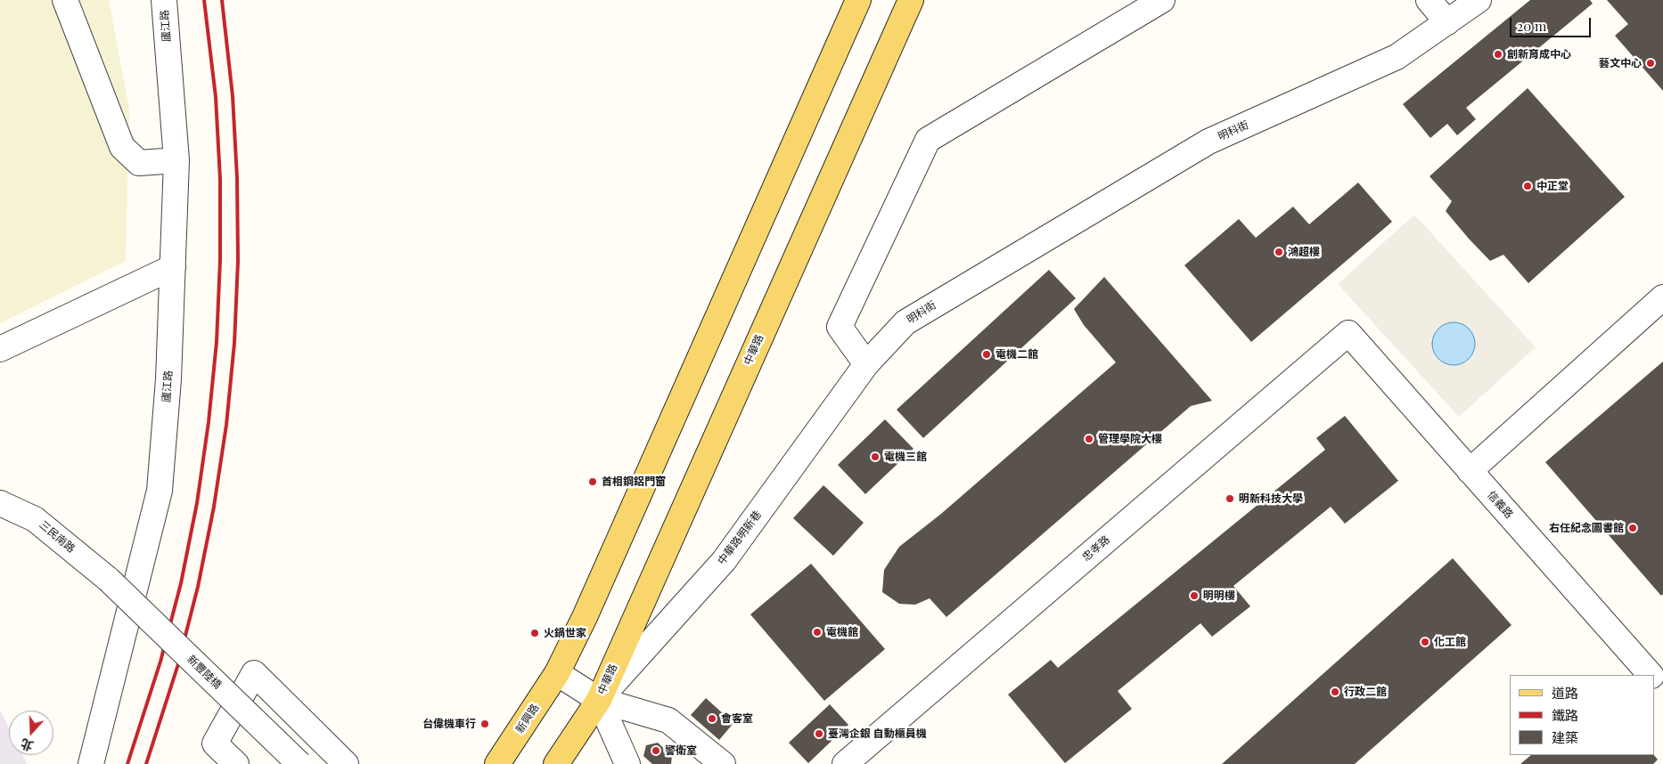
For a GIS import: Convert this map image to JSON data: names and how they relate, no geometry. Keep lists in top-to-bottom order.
{
  "streets": {
    "main road": ["中華路", "新興路"],
    "street": [
      "廬江路",
      "明科街",
      "信義路",
      "三民南路",
      "中華路明新巷",
      "忠孝路",
      "新豐陸橋"
    ]
  },
  "crossings": [
    ["明科街", "中華路明新巷"],
    ["中華路", "中華路明新巷"],
    ["信義路", "忠孝路"],
    ["三民南路", "新豐陸橋"]
  ],
  "places": [
    "創新育成中心",
    "藝文中心",
    "中正堂",
    "鴻超樓",
    "電機二館",
    "管理學院大樓",
    "電機三館",
    "首相鋼鋁門窗",
    "明新科技大學",
    "右任紀念圖書館",
    "明明樓",
    "電機館",
    "火鍋世家",
    "化工館",
    "行政二館",
    "會客室",
    "台偉機車行",
    "臺灣企銀 自動櫃員機",
    "警衛室"
  ],
  "legend": ["道路", "鐵路", "建築"],
  "scale_bar": "20 m",
  "north": "bottom"
}
